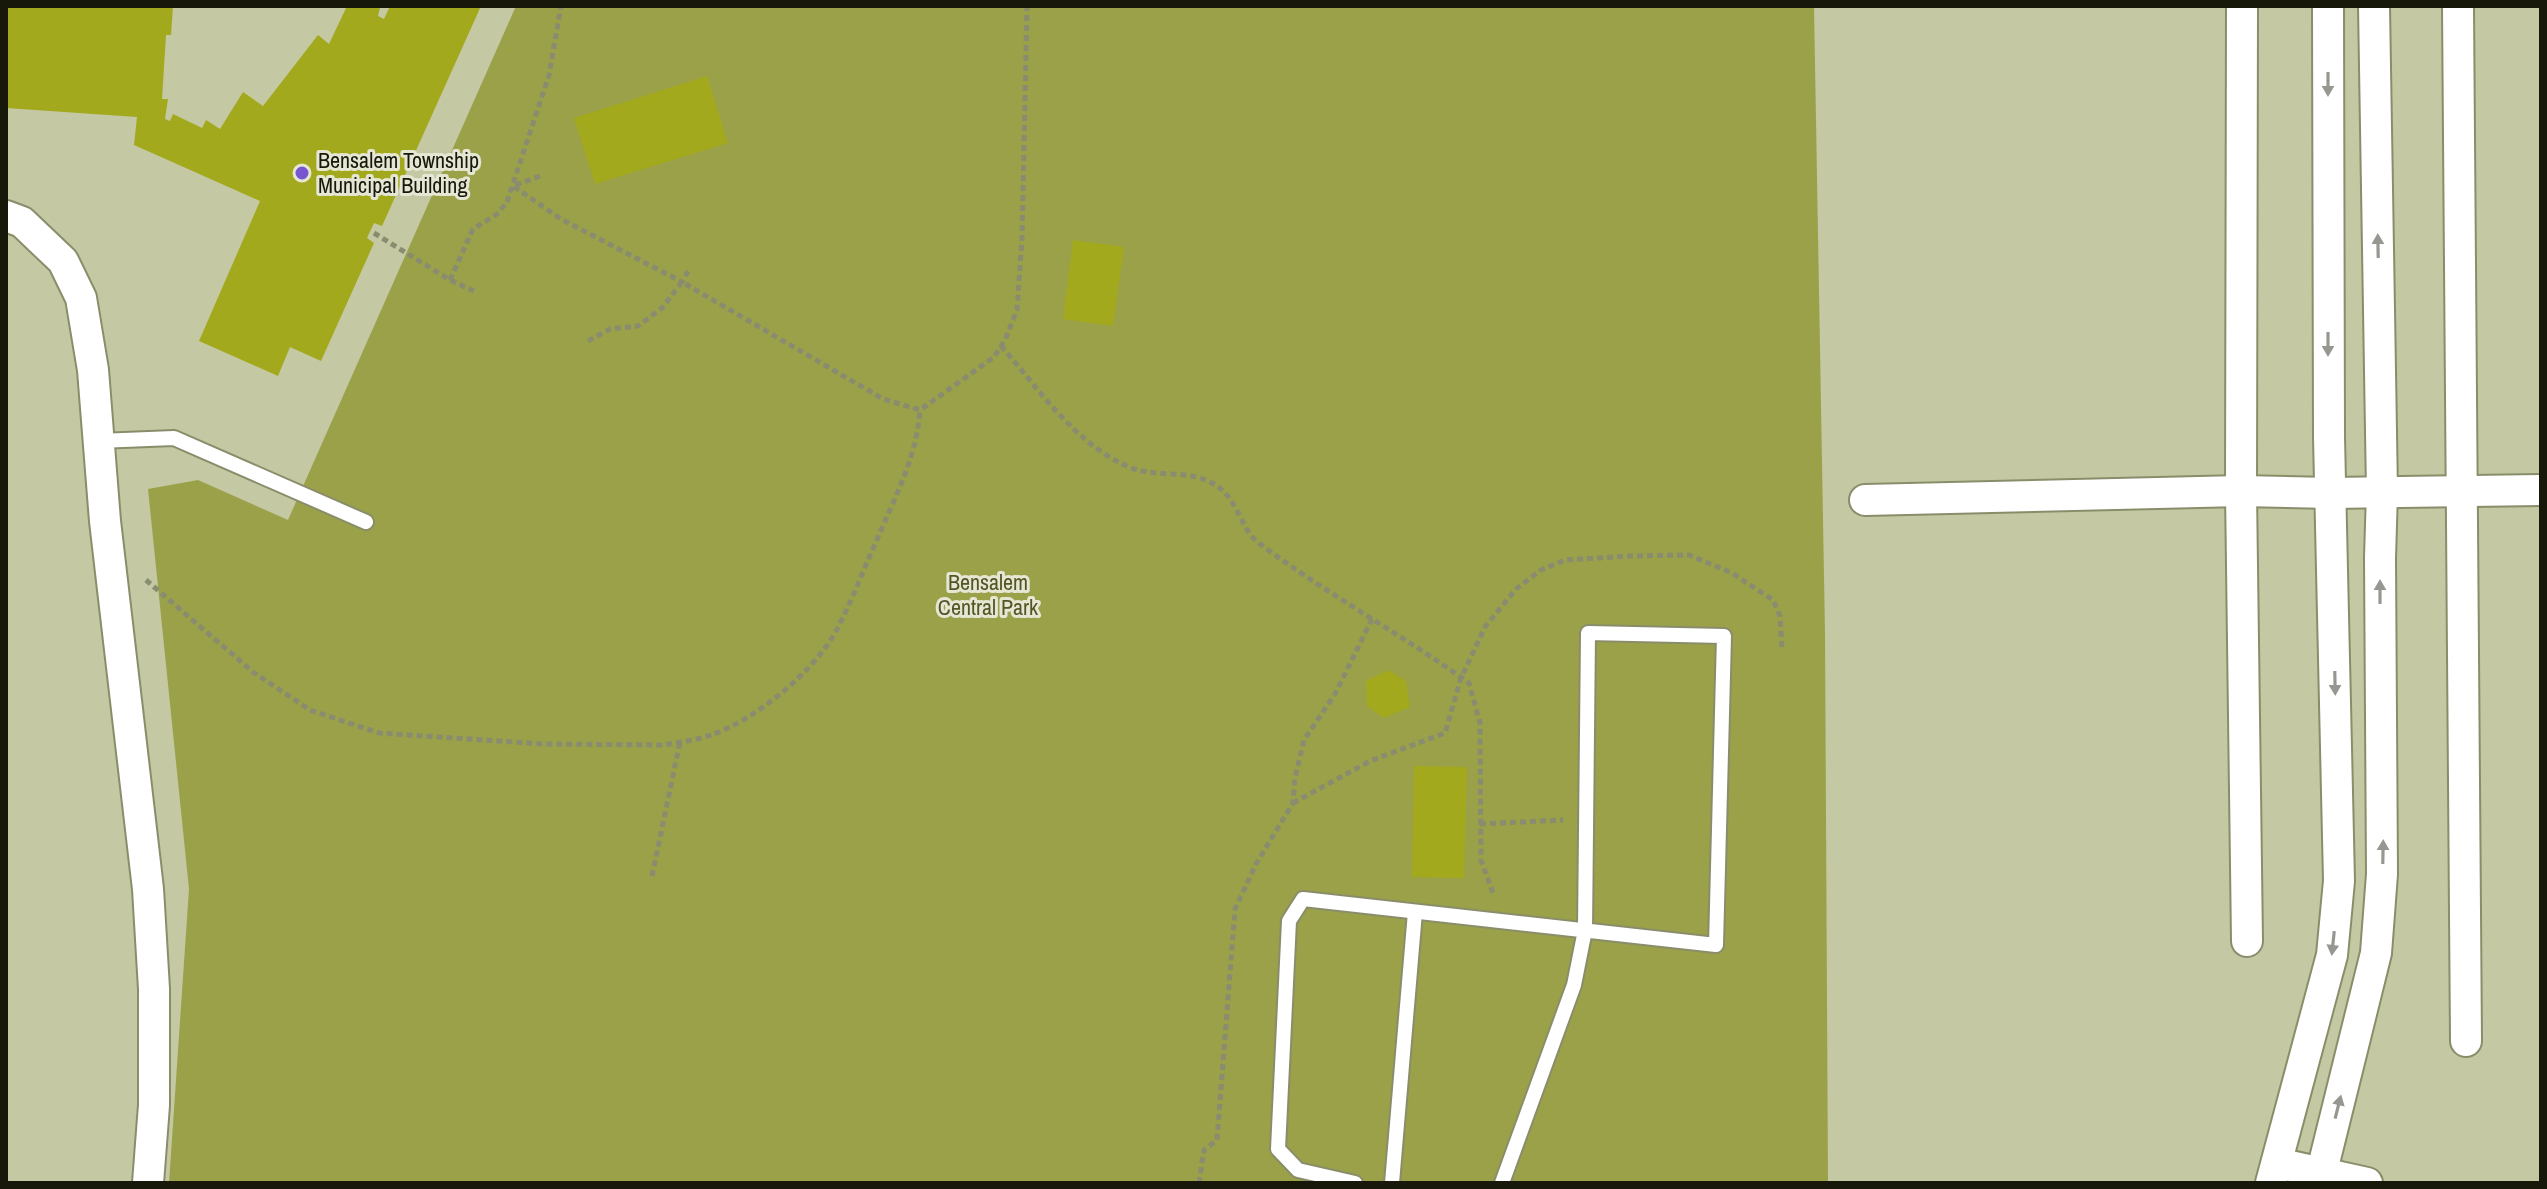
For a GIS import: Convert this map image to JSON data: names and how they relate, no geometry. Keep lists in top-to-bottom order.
{
  "parks": ["Bensalem Central Park"],
  "places": ["Bensalem Township Municipal Building"]
}
